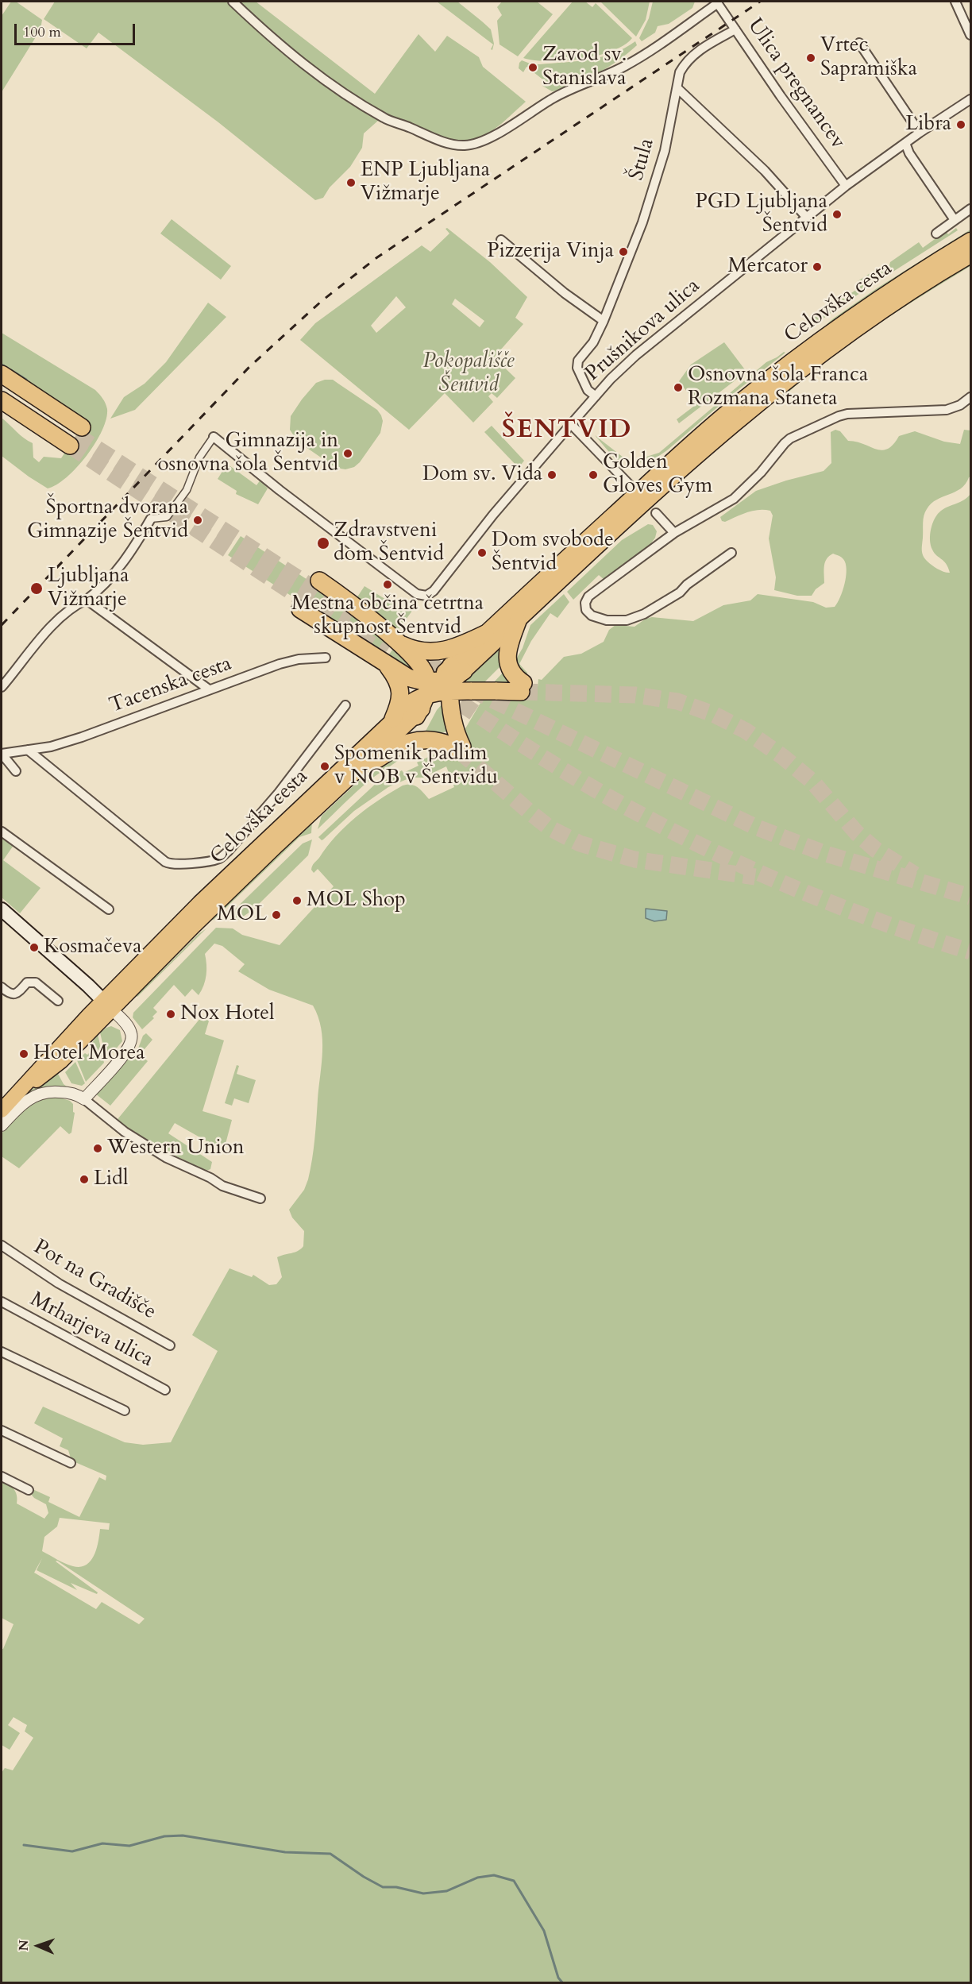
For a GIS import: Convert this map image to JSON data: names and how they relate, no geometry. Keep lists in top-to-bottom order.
{
  "streets": {
    "main road": ["Celovška cesta"],
    "street": [
      "Ulica pregnancev",
      "Štula",
      "Prušnikova ulica",
      "Tacenska cesta",
      "Pot na Gradišče",
      "Mrharjeva ulica"
    ]
  },
  "crossings": [
    ["Ulica pregnancev", "Štula"],
    ["Ulica pregnancev", "Prušnikova ulica"],
    ["Štula", "Prušnikova ulica"]
  ],
  "districts": ["ŠENTVID"],
  "parks": ["Pokopališče Šentvid"],
  "places": [
    "Vrtec Sapramiška",
    "Zavod sv. Stanislava",
    "Libra",
    "ENP Ljubljana Vižmarje",
    "PGD Ljubljana Šentvid",
    "Pizzerija Vinja",
    "Mercator",
    "Osnovna šola Franca Rozmana Staneta",
    "Gimnazija in osnovna šola Šentvid",
    "Dom sv. Vida",
    "Golden Gloves Gym",
    "Športna dvorana Gimnazije Šentvid",
    "Zdravstveni dom Šentvid",
    "Dom svobode Šentvid",
    "Mestna občina četrtna skupnost Šentvid",
    "Ljubljana Vižmarje",
    "Spomenik padlim v NOB v Šentvidu",
    "MOL Shop",
    "MOL",
    "Kosmačeva",
    "Nox Hotel",
    "Hotel Morea",
    "Western Union",
    "Lidl"
  ],
  "scale_bar": "100 m",
  "north": "left"
}
